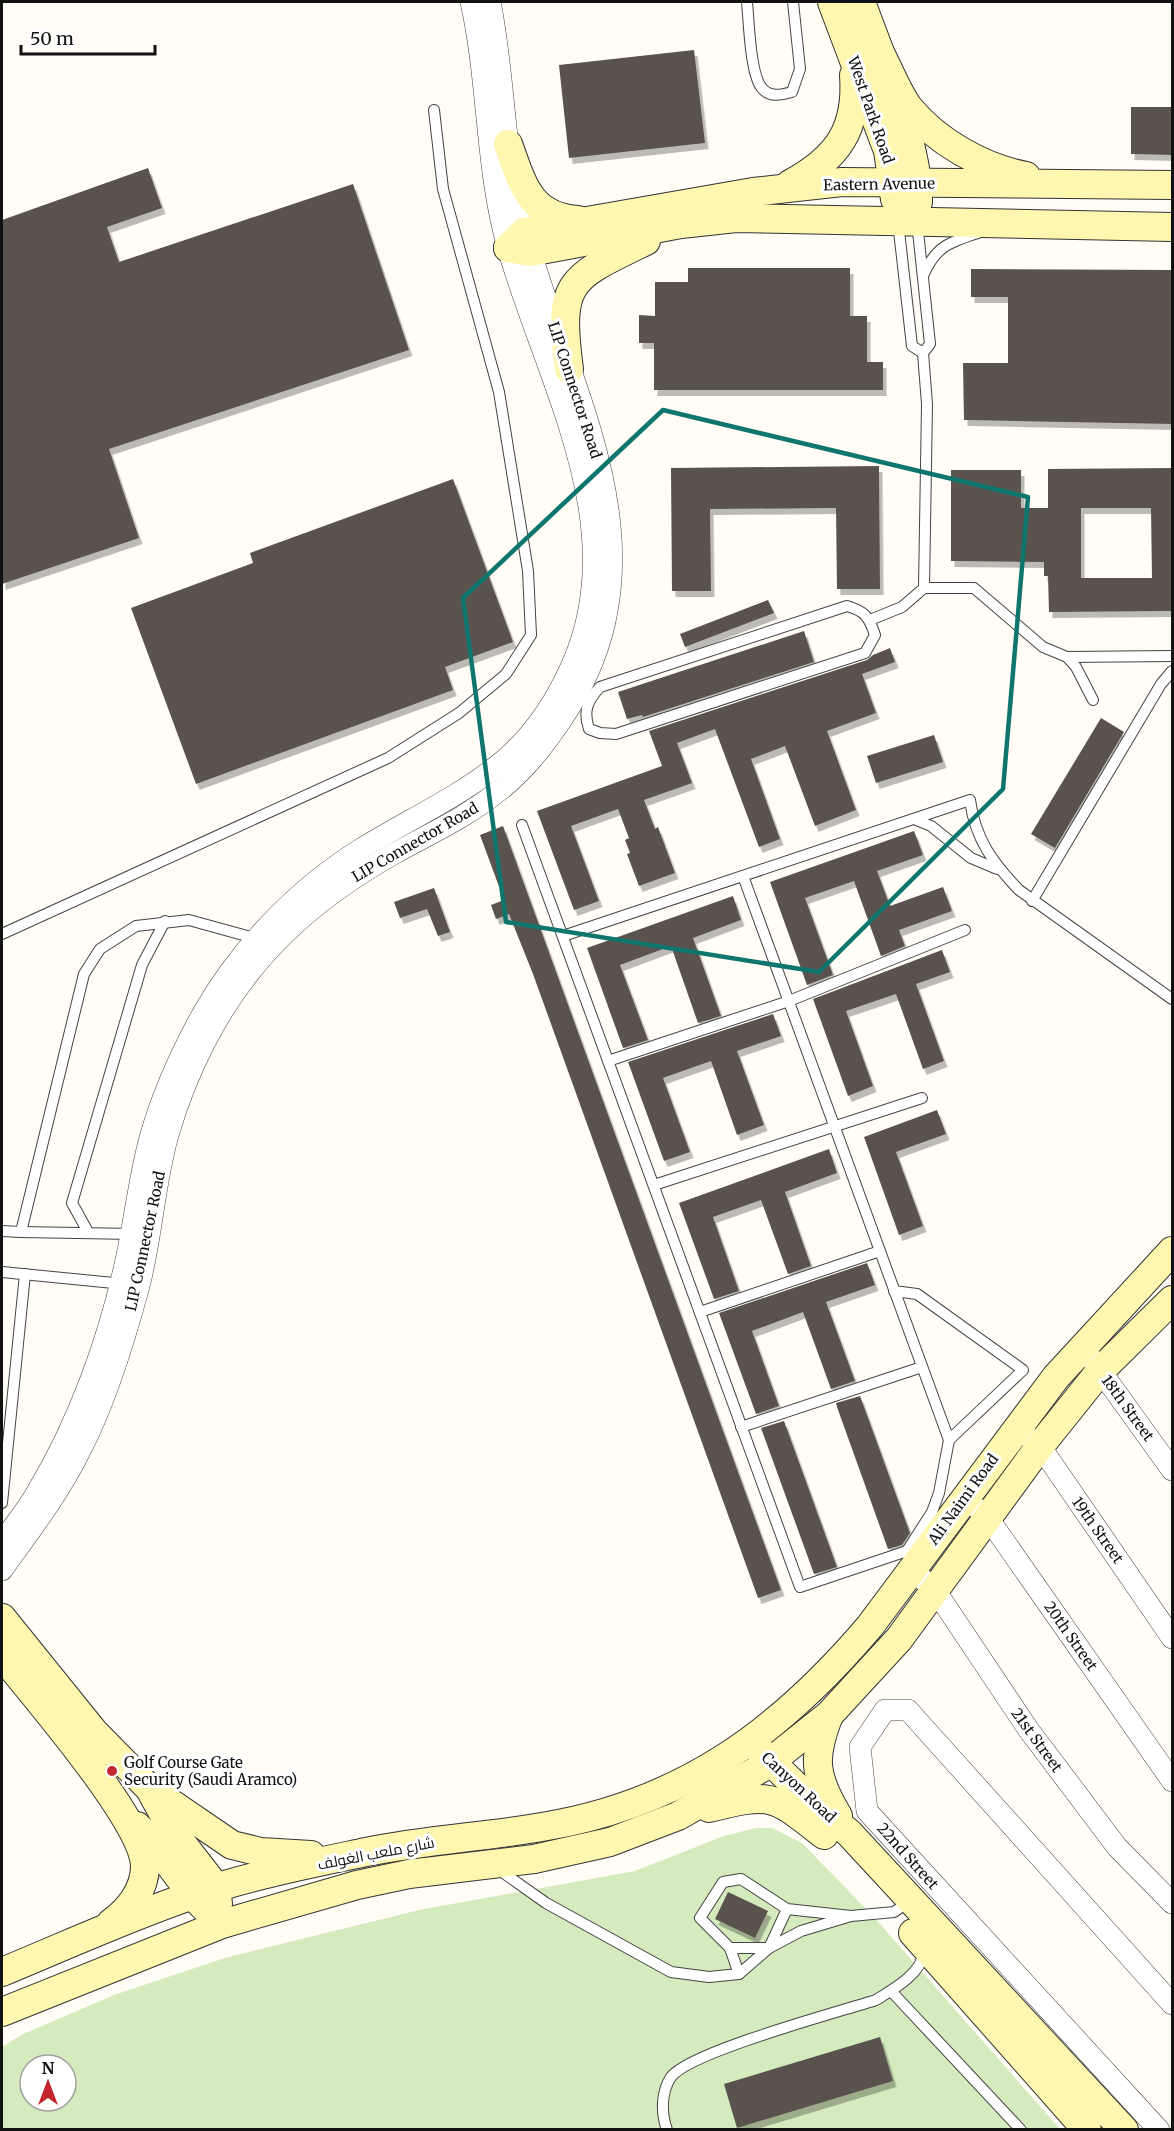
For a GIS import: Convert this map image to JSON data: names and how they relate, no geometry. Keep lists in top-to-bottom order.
{
  "streets": {
    "main road": [
      "West Park Road",
      "Eastern Avenue",
      "Ali Naimi Road",
      "Canyon Road",
      "شارع ملعب الغولف"
    ],
    "street": [
      "LIP Connector Road",
      "18th Street",
      "19th Street",
      "20th Street",
      "21st Street",
      "22nd Street"
    ]
  },
  "crossings": [
    ["West Park Road", "Eastern Avenue"],
    ["Eastern Avenue", "LIP Connector Road"],
    ["18th Street", "Ali Naimi Road"],
    ["Ali Naimi Road", "19th Street"],
    ["Ali Naimi Road", "20th Street"],
    ["Ali Naimi Road", "21st Street"],
    ["Ali Naimi Road", "Canyon Road"],
    ["Ali Naimi Road", "شارع ملعب الغولف"],
    ["Canyon Road", "شارع ملعب الغولف"]
  ],
  "places": ["Golf Course Gate Security (Saudi Aramco)"],
  "scale_bar": "50 m",
  "north": "top"
}
